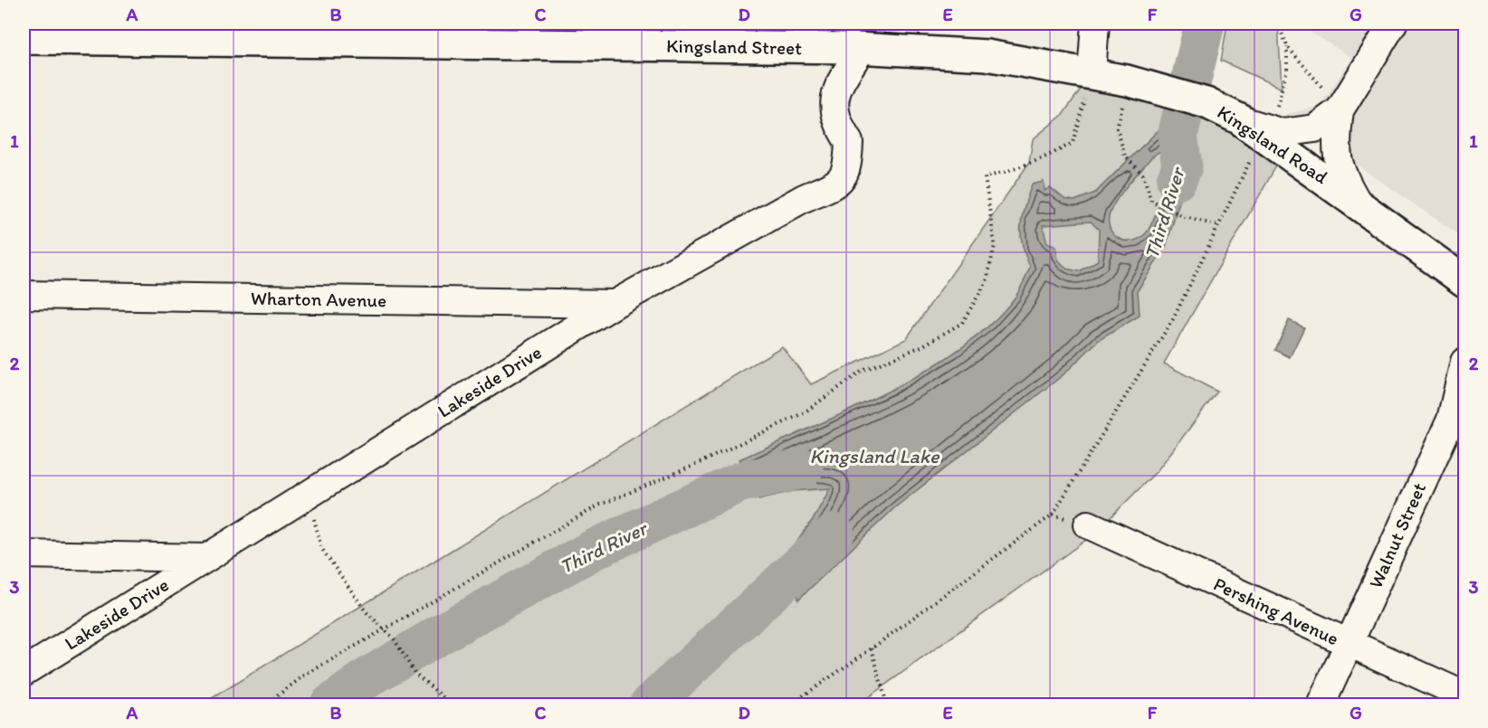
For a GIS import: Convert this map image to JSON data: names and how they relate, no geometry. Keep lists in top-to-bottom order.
{
  "streets": {
    "main road": ["Kingsland Street", "Kingsland Road"],
    "street": [
      "Wharton Avenue",
      "Lakeside Drive",
      "Walnut Street",
      "Pershing Avenue"
    ]
  },
  "crossings": [
    ["Kingsland Street", "Kingsland Road"],
    ["Kingsland Street", "Lakeside Drive"],
    ["Wharton Avenue", "Lakeside Drive"],
    ["Walnut Street", "Pershing Avenue"]
  ],
  "water": ["Third River", "Kingsland Lake"],
  "grid": {
    "columns": [
      "A",
      "B",
      "C",
      "D",
      "E",
      "F",
      "G"
    ],
    "rows": ["1", "2", "3"]
  }
}
